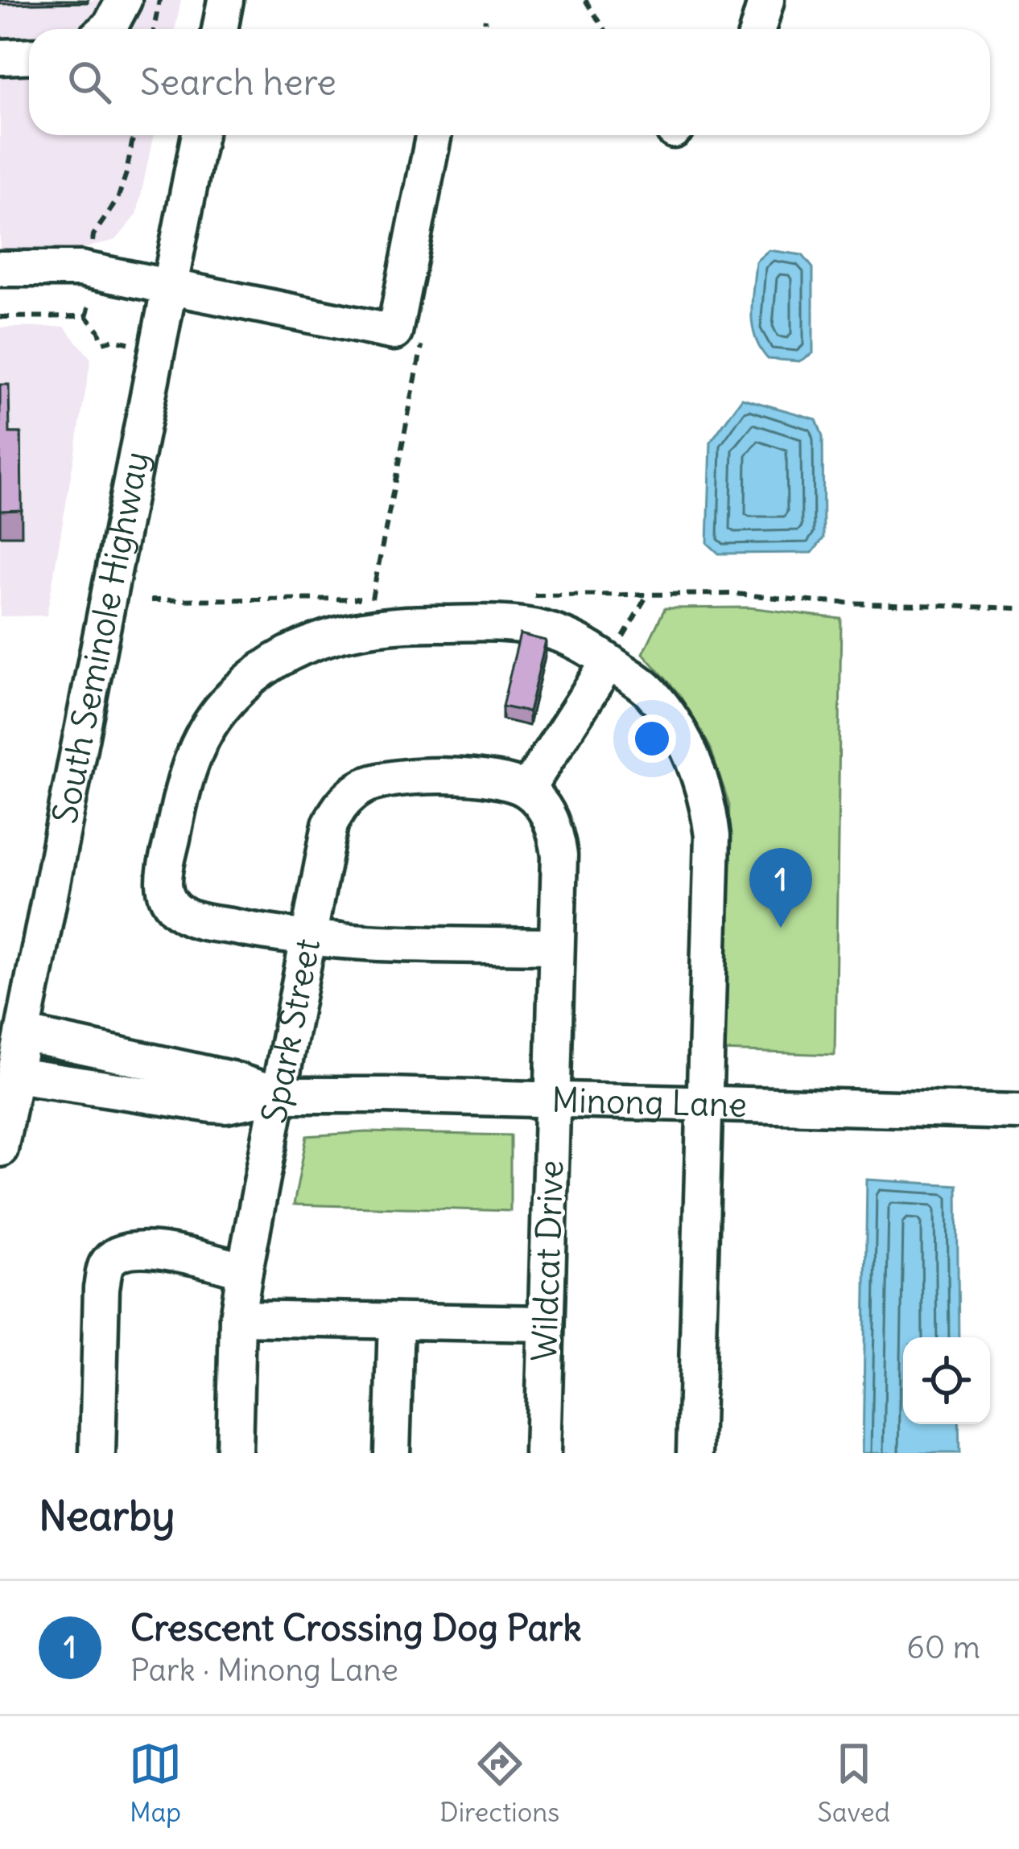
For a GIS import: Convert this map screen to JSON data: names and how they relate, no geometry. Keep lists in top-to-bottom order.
{
  "streets": {
    "street": [
      "South Seminole Highway",
      "Spark Street",
      "Minong Lane",
      "Wildcat Drive"
    ]
  },
  "crossings": [
    ["South Seminole Highway", "Minong Lane"],
    ["Spark Street", "Minong Lane"],
    ["Spark Street", "Wildcat Drive"],
    ["Minong Lane", "Wildcat Drive"]
  ],
  "page": {
    "search": "Search here",
    "pins": "1",
    "heading": "Nearby",
    "list": [
      {
        "mark": "1",
        "name": "Crescent Crossing Dog Park",
        "note": "Park · Minong Lane",
        "value": "60 m"
      }
    ],
    "nav": ["Map", "Directions", "Saved"]
  }
}
